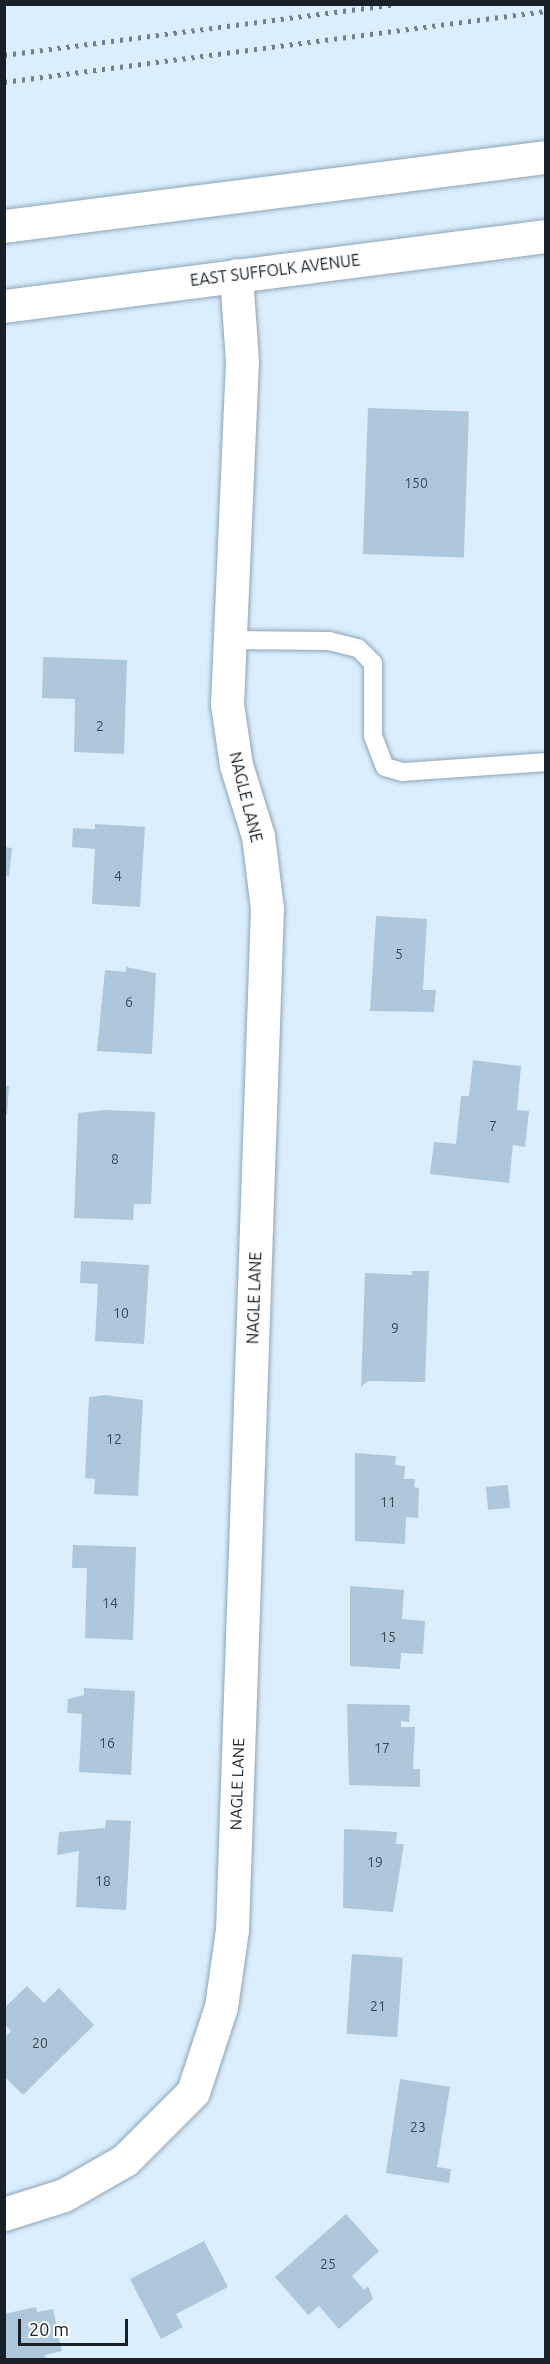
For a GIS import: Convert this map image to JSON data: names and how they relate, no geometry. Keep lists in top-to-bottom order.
{
  "streets": {
    "street": ["EAST SUFFOLK AVENUE", "NAGLE LANE"]
  },
  "crossings": [
    ["EAST SUFFOLK AVENUE", "NAGLE LANE"]
  ],
  "house_numbers": [
    "150",
    "2",
    "4",
    "5",
    "6",
    "7",
    "8",
    "10",
    "9",
    "12",
    "11",
    "14",
    "15",
    "16",
    "17",
    "19",
    "18",
    "21",
    "20",
    "23",
    "25"
  ],
  "scale_bar": "20 m"
}
